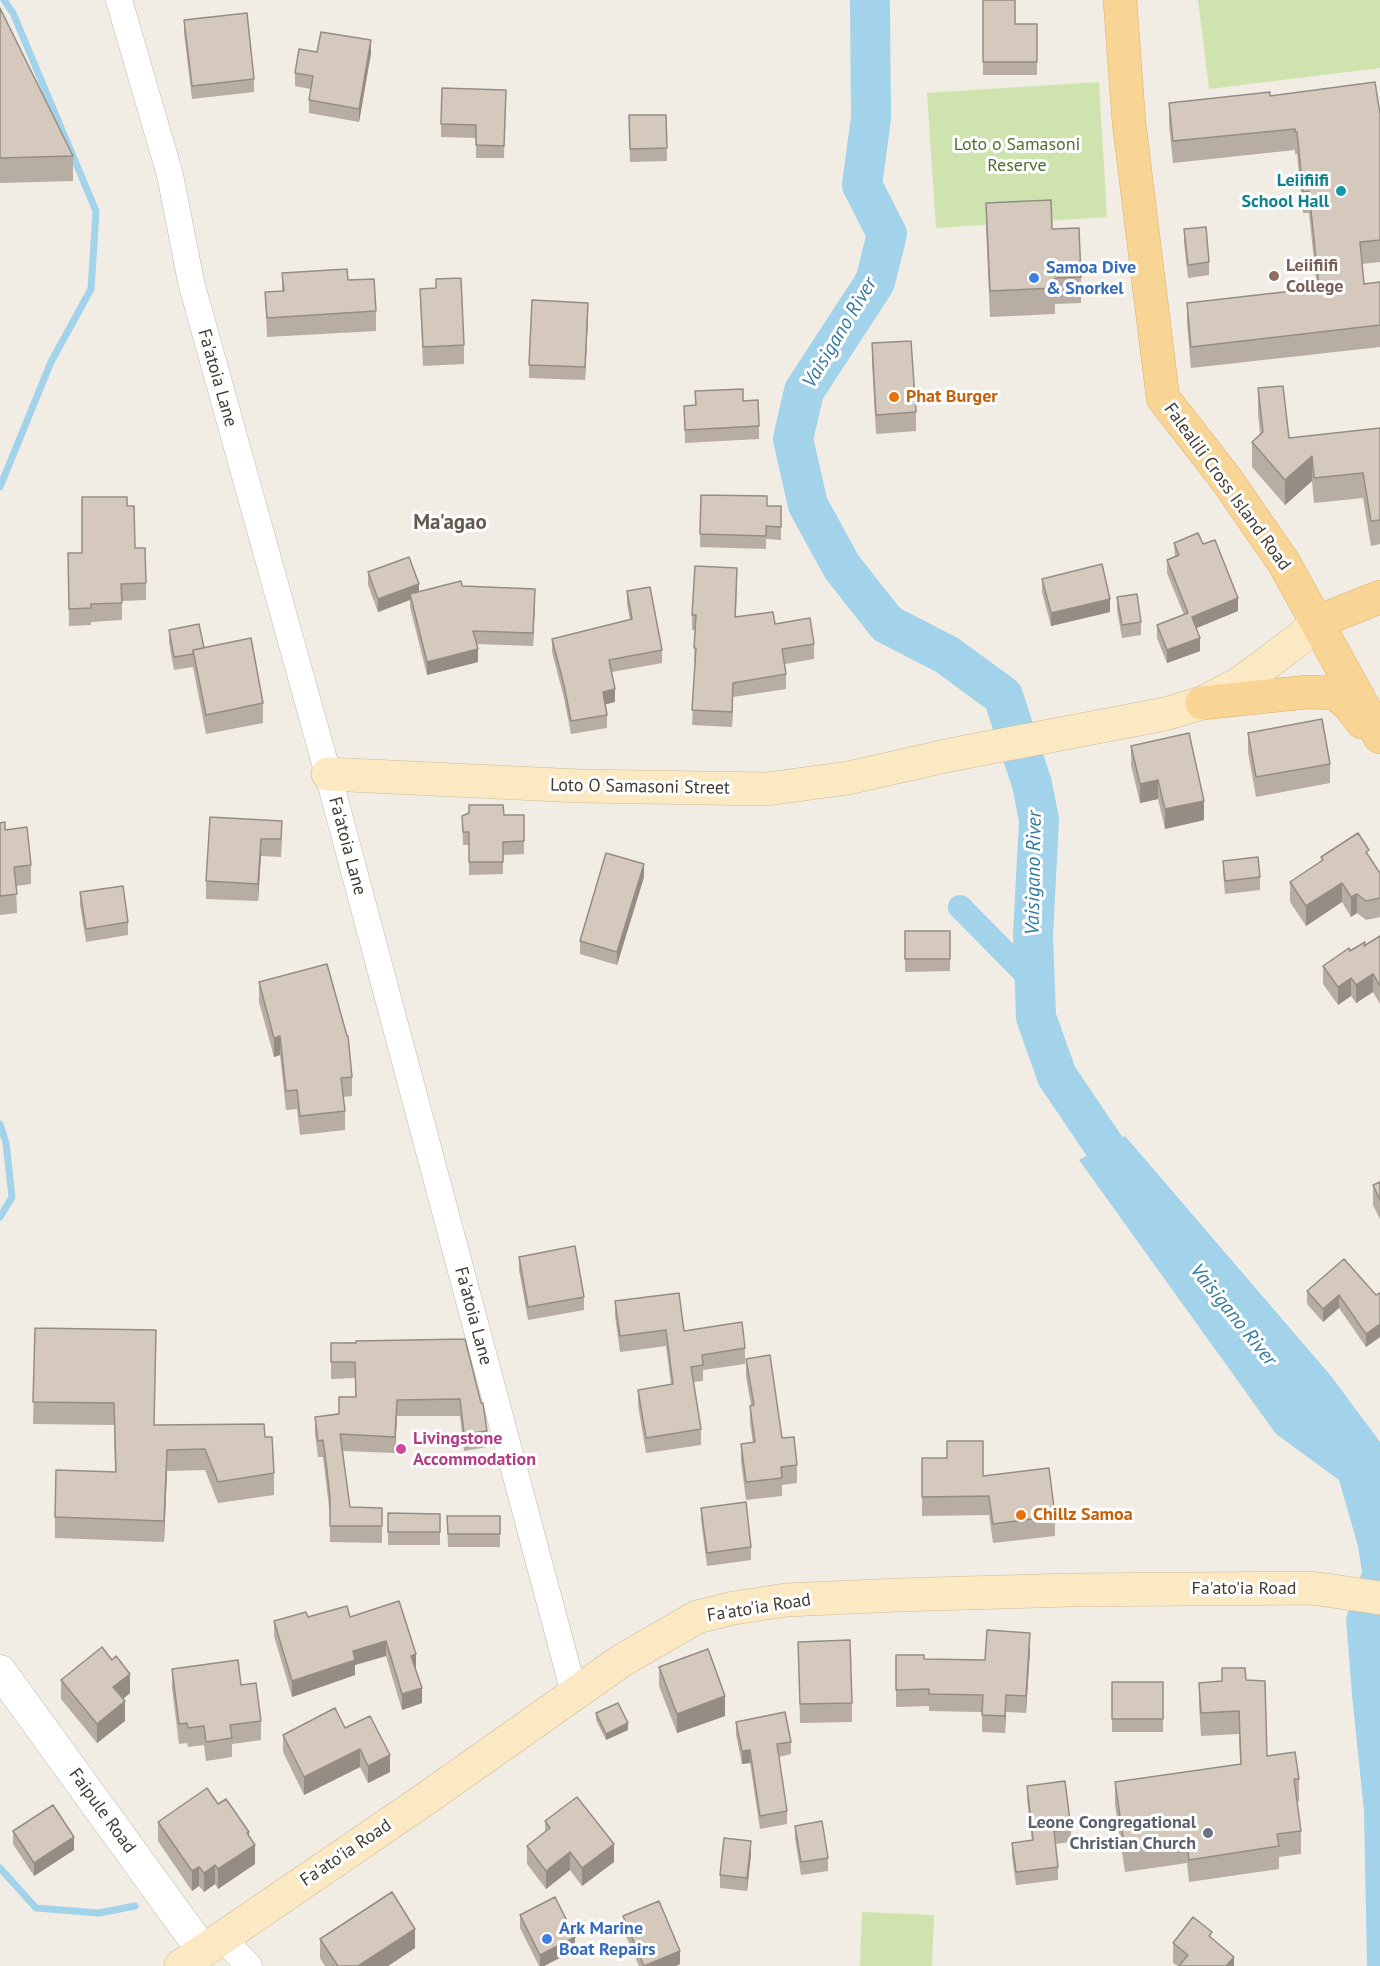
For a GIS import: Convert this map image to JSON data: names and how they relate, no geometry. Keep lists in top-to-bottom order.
{
  "streets": {
    "main road": ["Falealili Cross Island Road", "Loto O Samasoni Street", "Fa'ato'ia Road"],
    "street": ["Fa'atoia Lane", "Faipule Road"]
  },
  "crossings": [
    ["Fa'atoia Lane", "Loto O Samasoni Street"],
    ["Fa'atoia Lane", "Fa'ato'ia Road"],
    ["Fa'ato'ia Road", "Faipule Road"]
  ],
  "districts": ["Ma'agao"],
  "water": ["Vaisigano River"],
  "parks": ["Loto o Samasoni Reserve"],
  "places": [
    "Leiifiifi School Hall",
    "Leiifiifi College",
    "Samoa Dive & Snorkel",
    "Phat Burger",
    "Livingstone Accommodation",
    "Chillz Samoa",
    "Leone Congregational Christian Church",
    "Ark Marine Boat Repairs"
  ]
}
